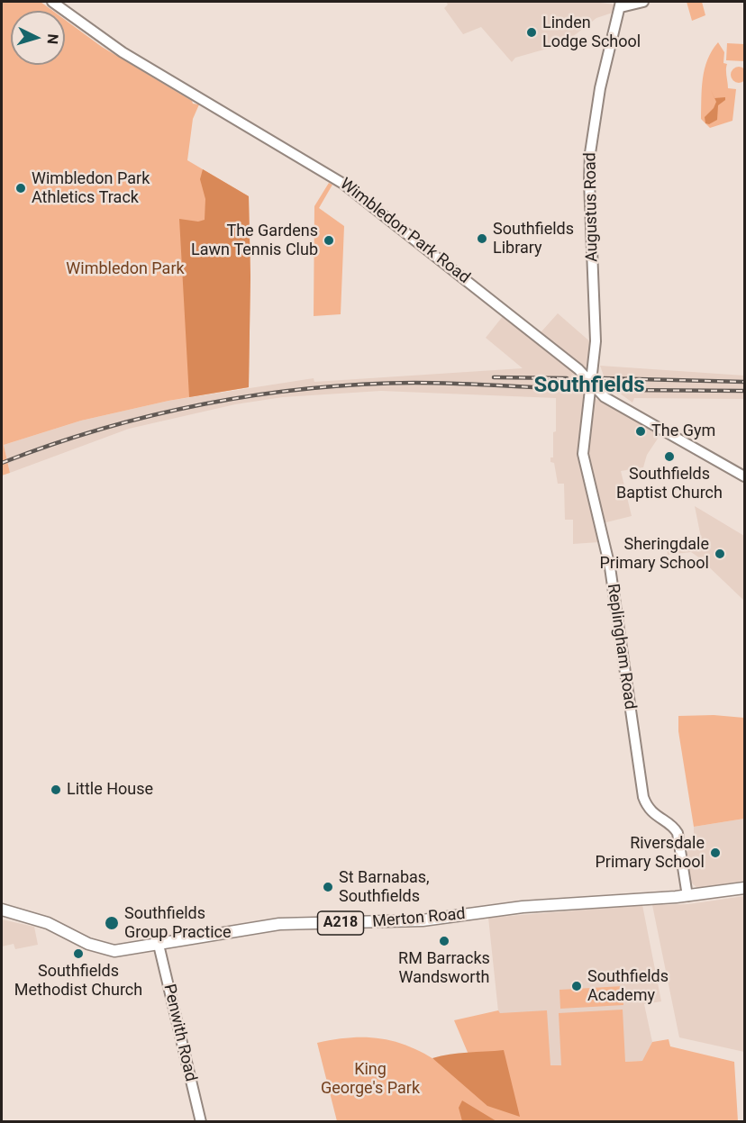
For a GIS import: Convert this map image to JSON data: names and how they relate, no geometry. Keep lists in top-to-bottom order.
{
  "streets": {
    "main road": ["Merton Road", "A218"],
    "street": [
      "Augustus Road",
      "Wimbledon Park Road",
      "Replingham Road",
      "Penwith Road"
    ]
  },
  "crossings": [
    ["Augustus Road", "Wimbledon Park Road"],
    ["Augustus Road", "Replingham Road"],
    ["Wimbledon Park Road", "Replingham Road"],
    ["Replingham Road", "Merton Road"],
    ["Merton Road", "Penwith Road"]
  ],
  "districts": ["Southfields"],
  "parks": ["Wimbledon Park", "King George's Park"],
  "places": [
    "Linden Lodge School",
    "Wimbledon Park Athletics Track",
    "Southfields Library",
    "The Gardens Lawn Tennis Club",
    "The Gym",
    "Southfields Baptist Church",
    "Sheringdale Primary School",
    "Little House",
    "Riversdale Primary School",
    "St Barnabas, Southfields",
    "Southfields Group Practice",
    "RM Barracks Wandsworth",
    "Southfields Methodist Church",
    "Southfields Academy"
  ],
  "north": "right"
}
